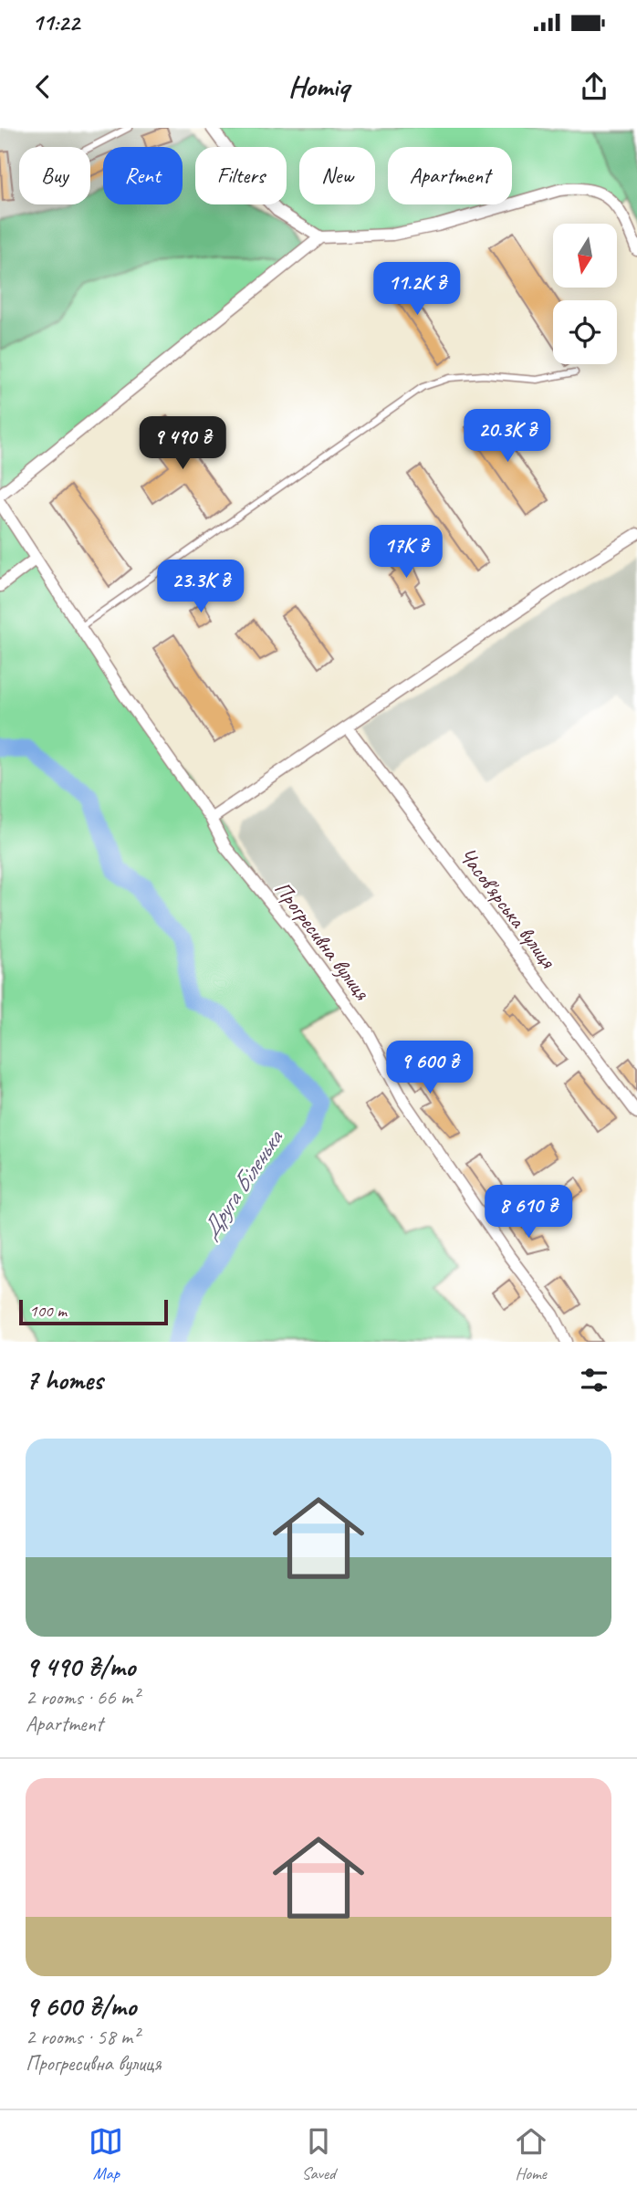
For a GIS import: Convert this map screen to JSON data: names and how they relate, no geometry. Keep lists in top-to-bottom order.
{
  "streets": {
    "street": ["Часов'ярська вулиця", "Прогресивна вулиця"]
  },
  "water": ["Друга Біленька"],
  "scale_bar": "100 m",
  "north": "bottom",
  "page": {
    "status": "11:22",
    "header": "Homiq",
    "chip": [
      "Buy",
      "Rent",
      "Filters",
      "New",
      "Apartment"
    ],
    "price": [
      "11.2K ₴",
      "20.3K ₴",
      "9 490 ₴",
      "17K ₴",
      "23.3K ₴",
      "9 600 ₴",
      "8 610 ₴"
    ],
    "scale": "100 m",
    "heading": "7 homes",
    "list": [
      {
        "name": "9 490 ₴/mo",
        "note": "2 rooms · 66 m² · Apartment"
      },
      {
        "name": "9 600 ₴/mo",
        "note": "2 rooms · 58 m² · Прогресивна вулиця"
      }
    ],
    "tabs": ["Map", "Saved", "Home"]
  }
}
